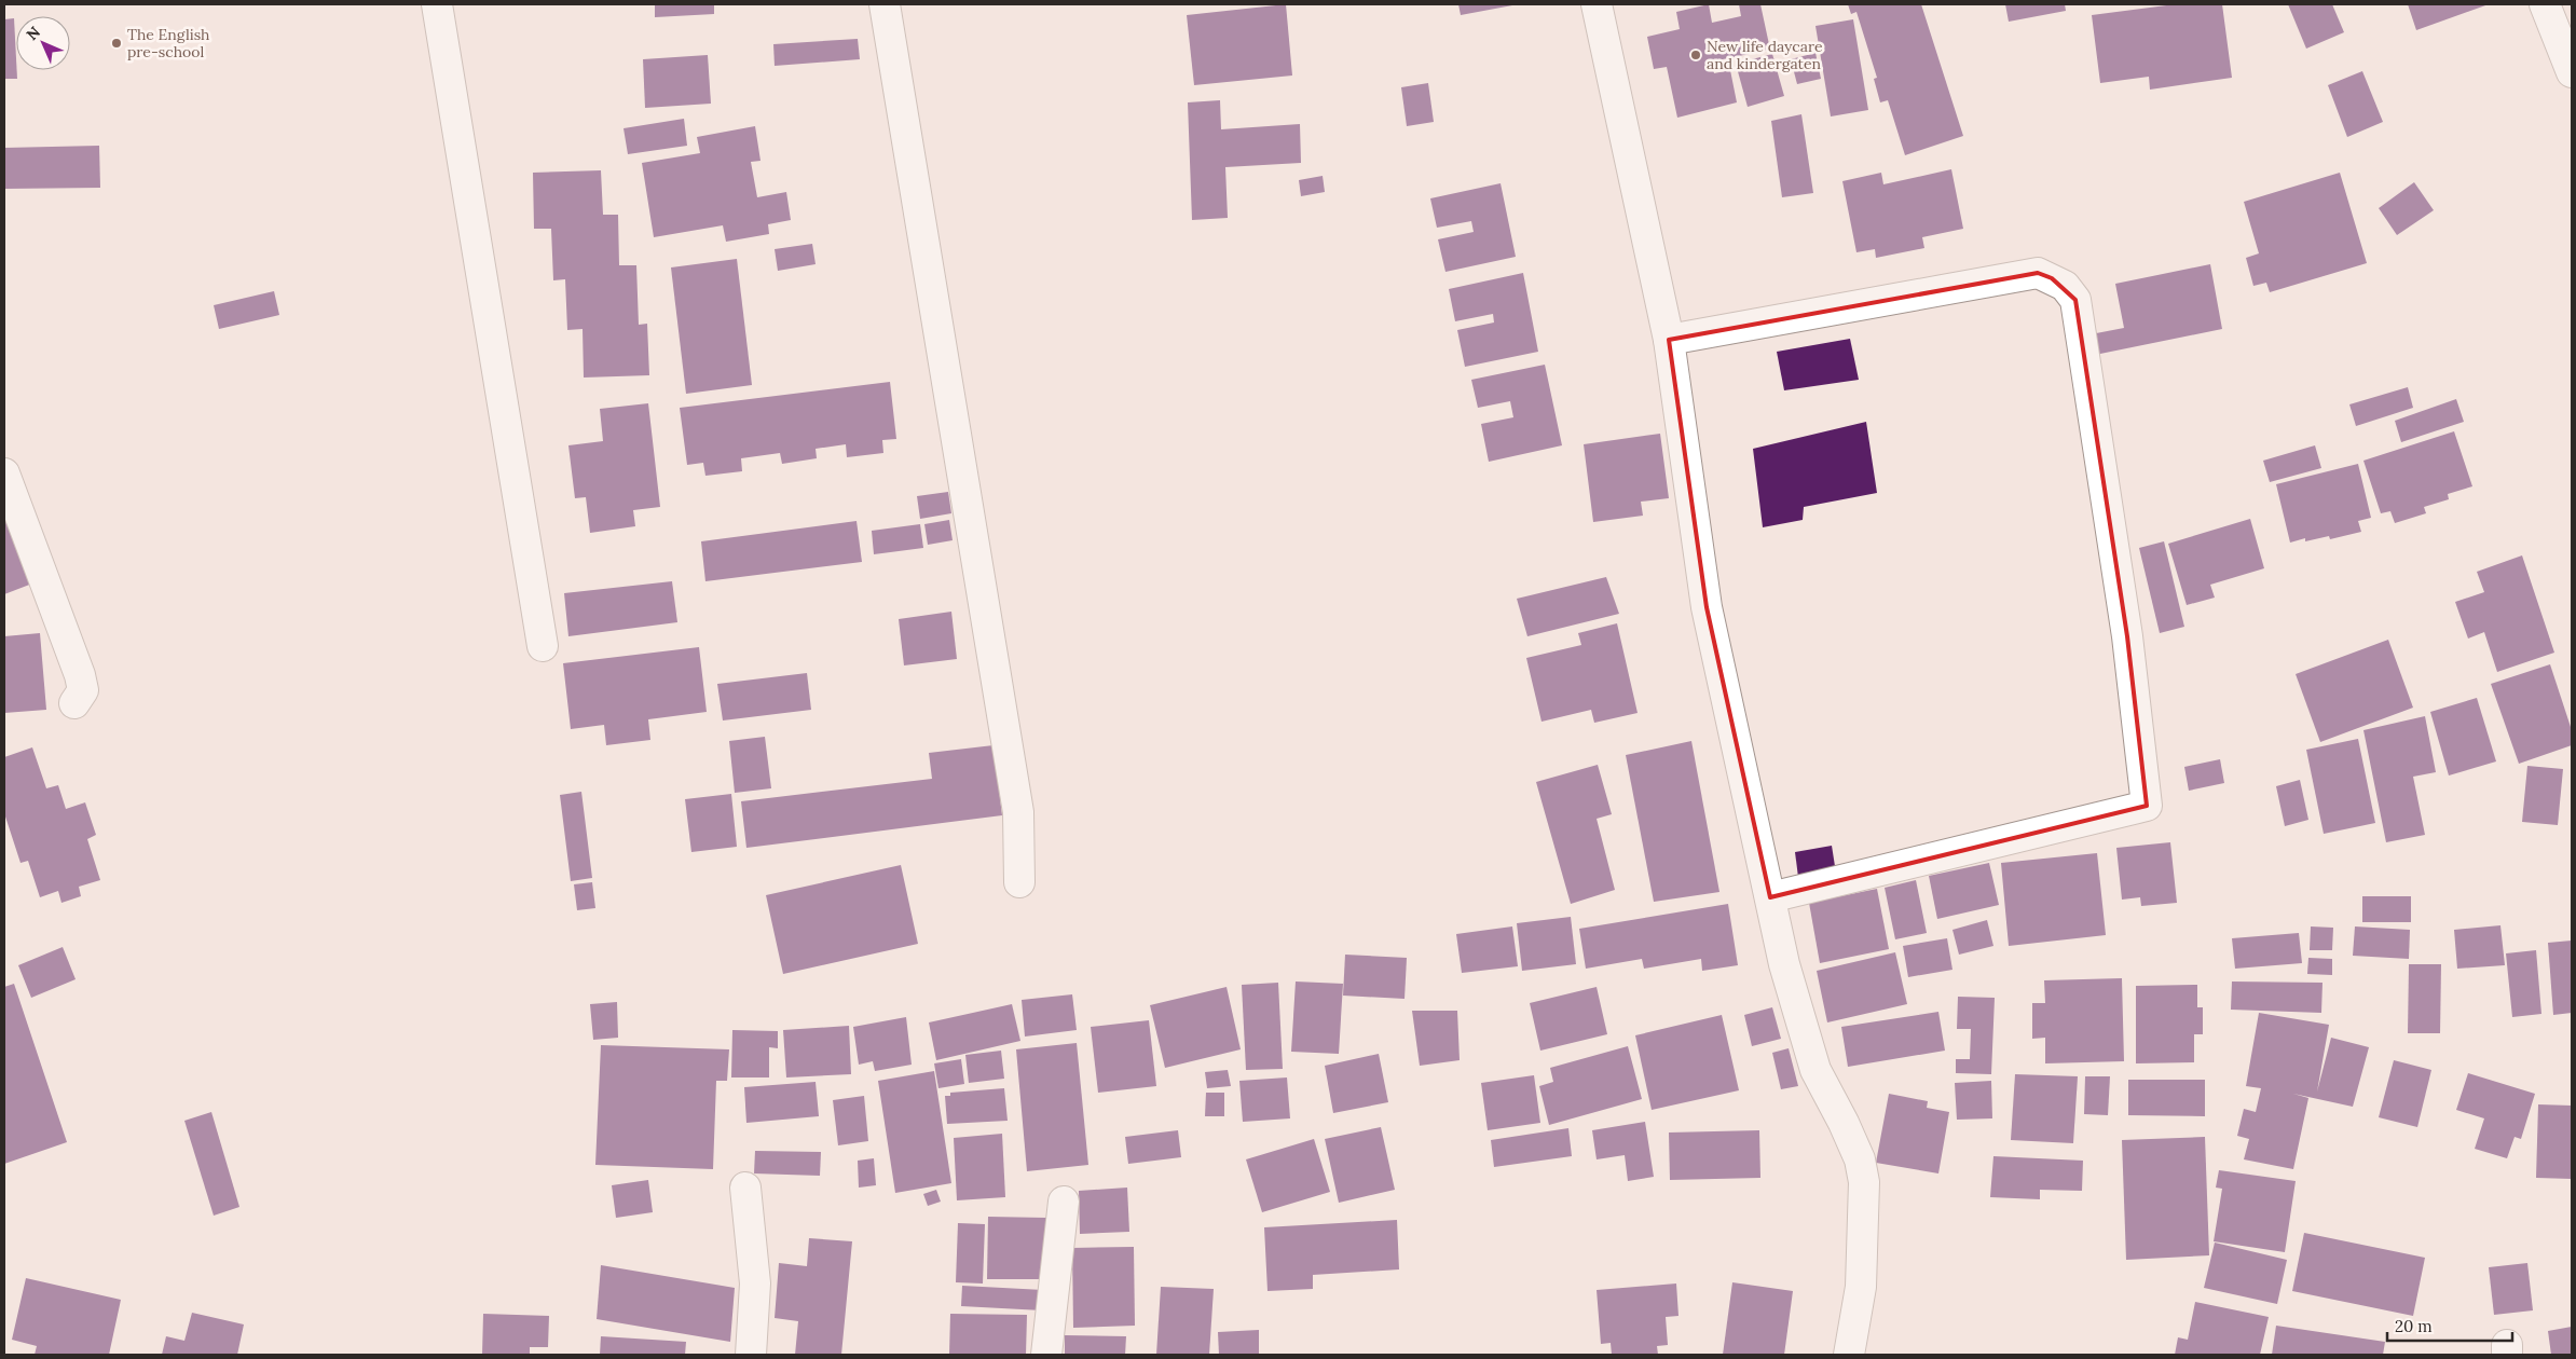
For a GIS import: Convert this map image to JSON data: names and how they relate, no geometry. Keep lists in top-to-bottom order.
{
  "places": ["The English pre-school", "New life daycare and kindergaten"],
  "scale_bar": "20 m",
  "north": "top left"
}
